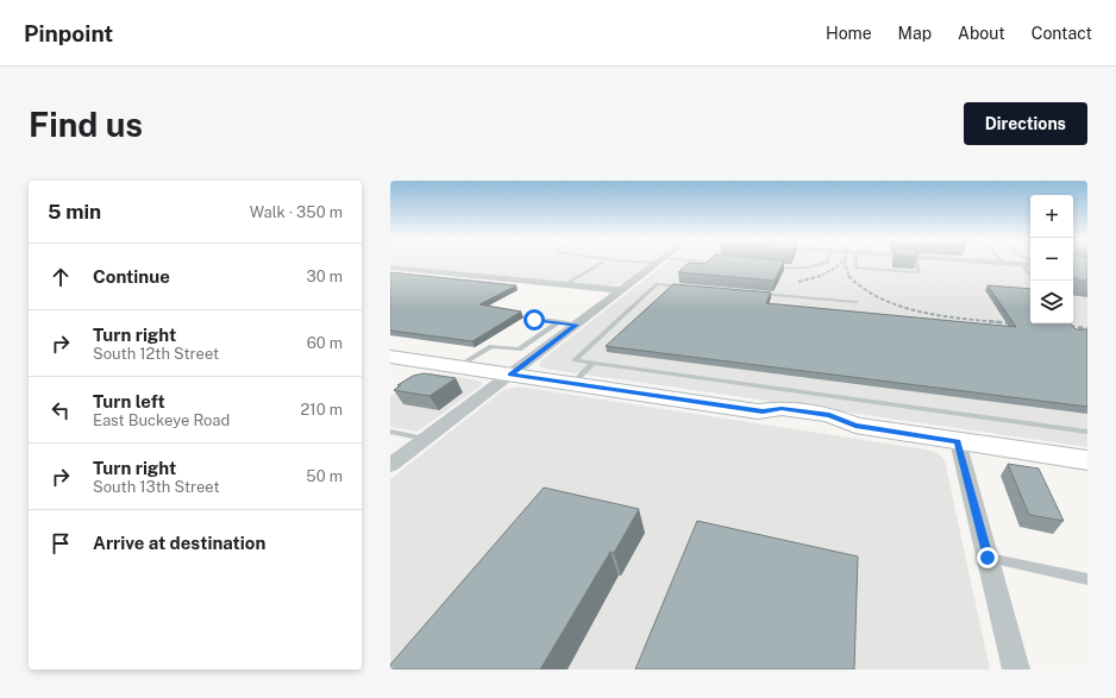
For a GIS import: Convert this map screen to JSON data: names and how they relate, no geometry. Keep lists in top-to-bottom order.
{
  "page": {
    "header": "Pinpoint",
    "nav": [
      "Home",
      "Map",
      "About",
      "Contact"
    ],
    "buttons": "Directions",
    "title": "Find us",
    "heading": ["5 min", "Walk · 350 m"],
    "map_buttons": ["+", "−"],
    "list": [
      ["Continue", "30 m"],
      ["Turn right", "South 12th Street", "60 m"],
      ["Turn left", "East Buckeye Road", "210 m"],
      ["Turn right", "South 13th Street", "50 m"],
      "Arrive at destination"
    ]
  }
}
